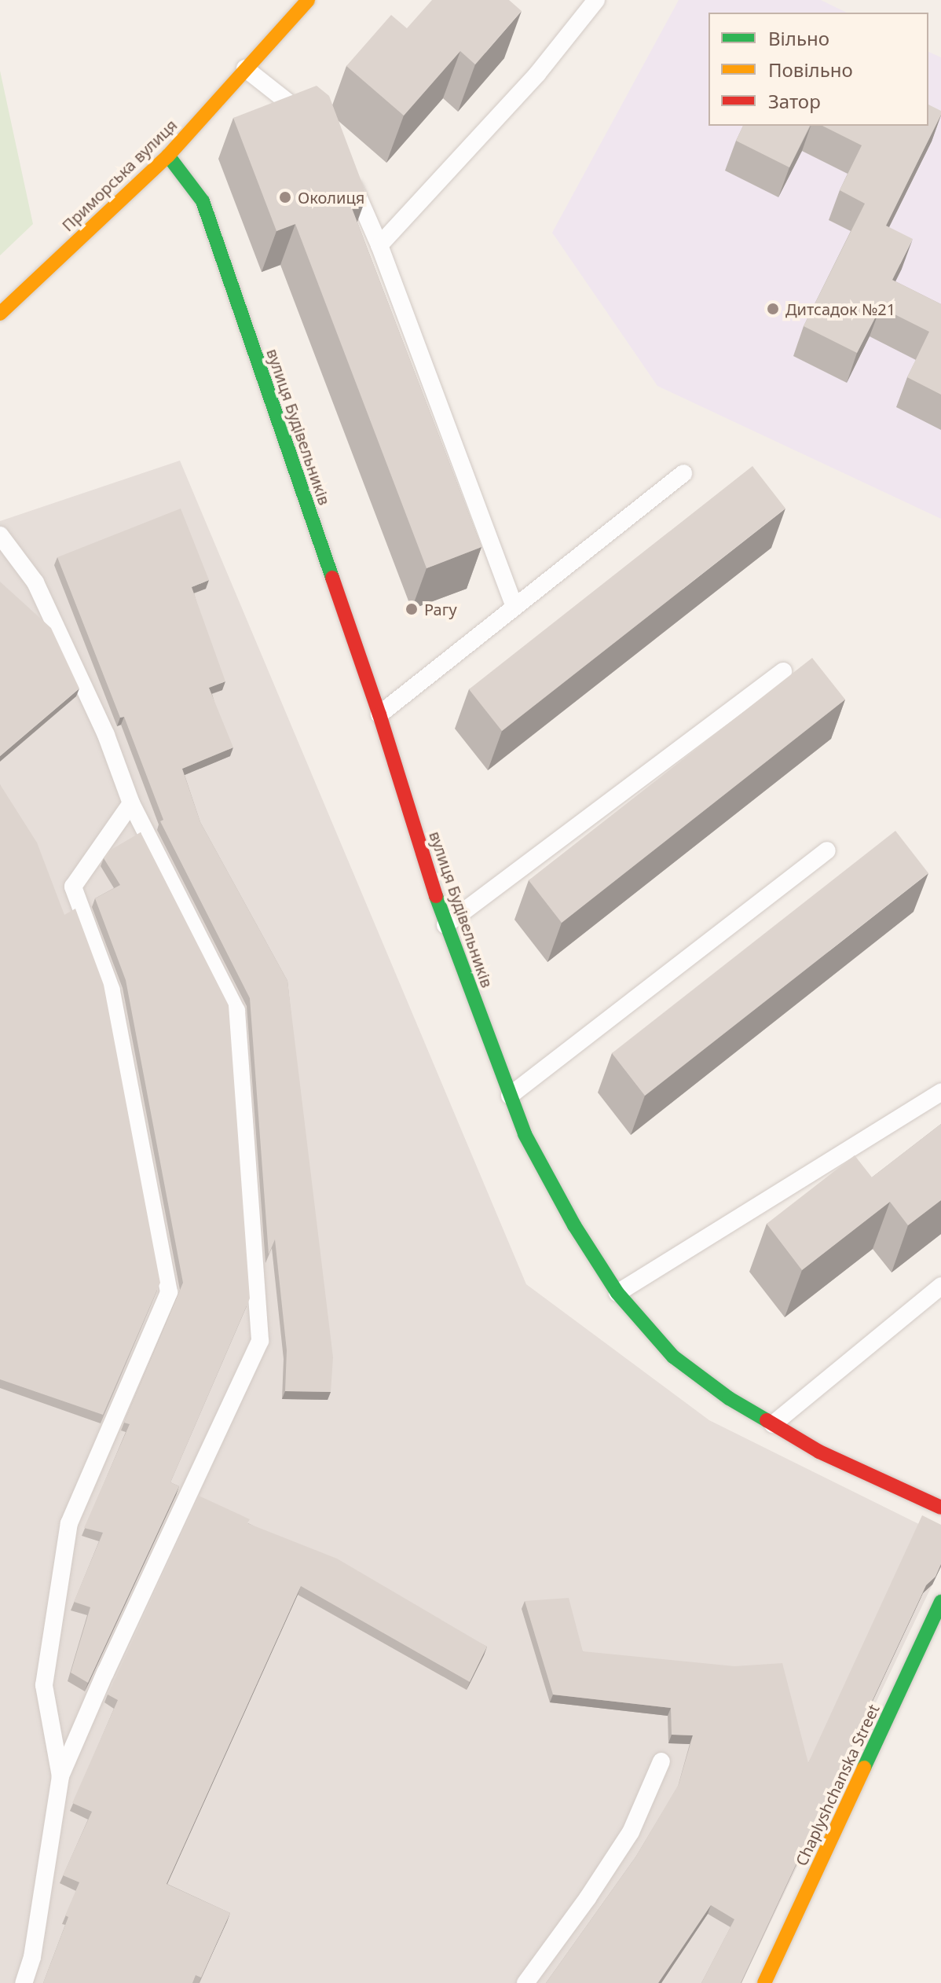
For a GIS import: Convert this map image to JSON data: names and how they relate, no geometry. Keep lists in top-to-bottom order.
{
  "streets": {
    "street": ["Приморська вулиця", "вулиця Будівельників", "Chaplyshchanska Street"]
  },
  "crossings": [
    ["Приморська вулиця", "вулиця Будівельників"]
  ],
  "places": ["Околиця", "Дитсадок №21", "Рагу"],
  "legend": ["Вільно", "Повільно", "Затор"]
}
